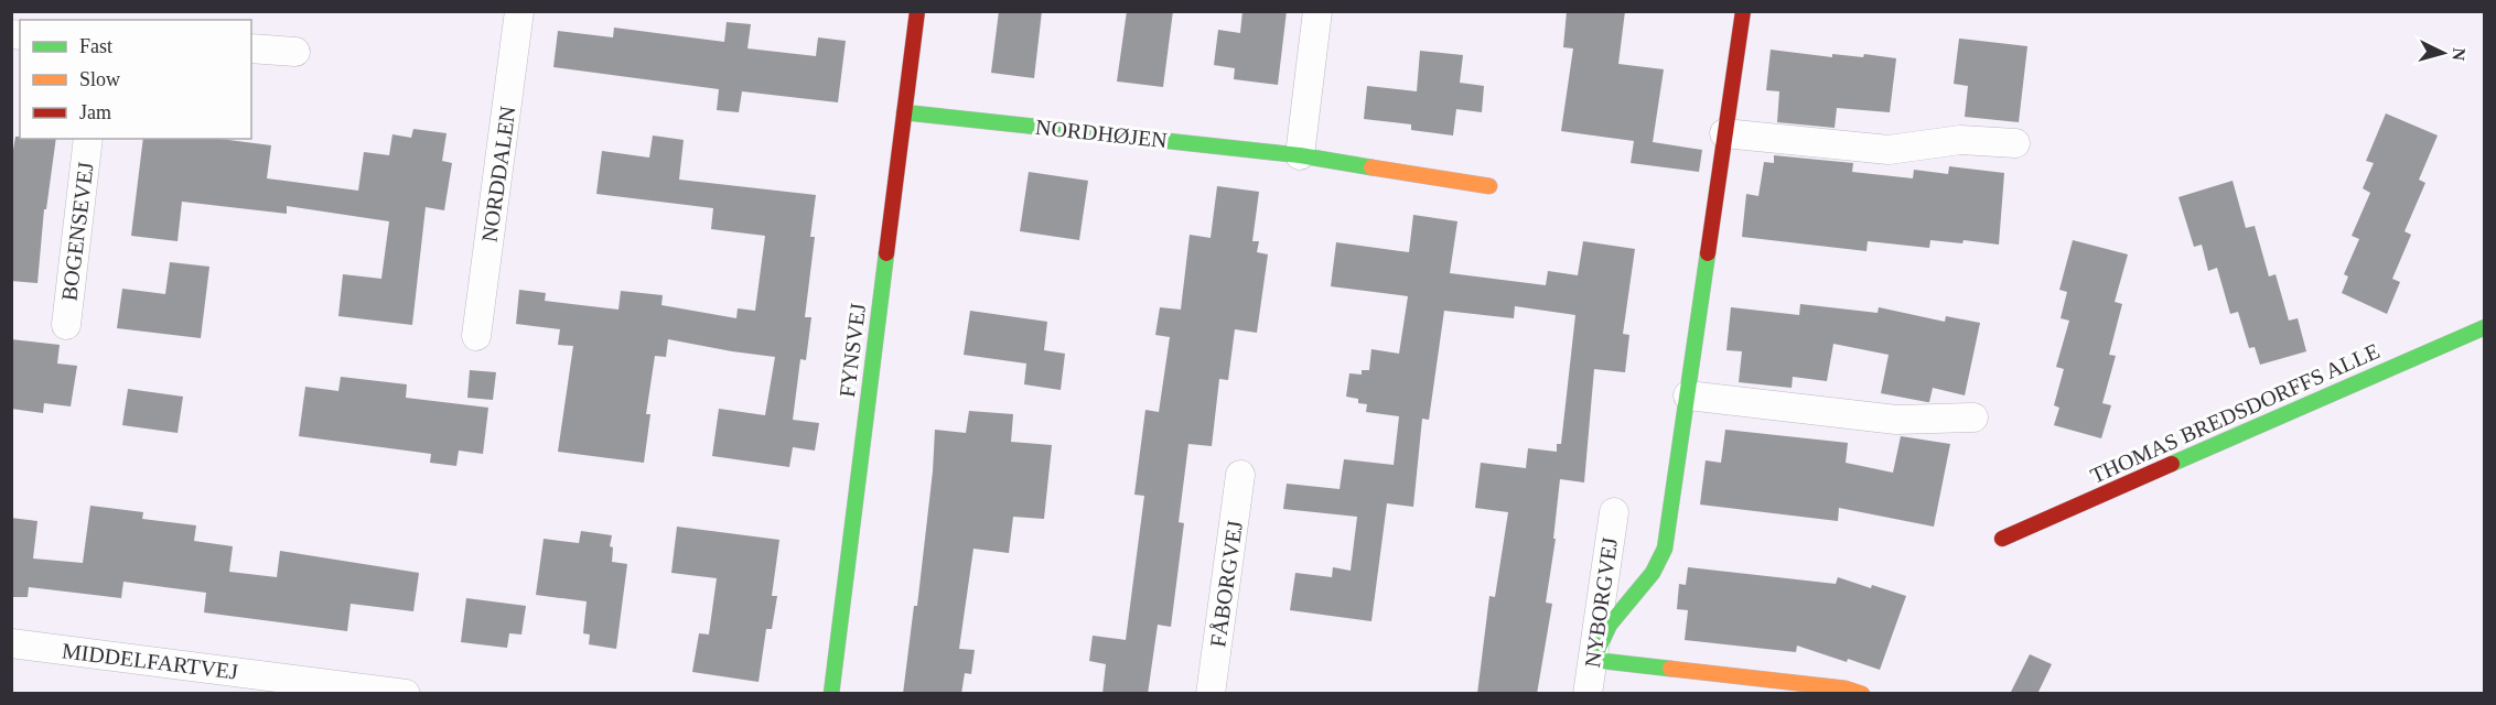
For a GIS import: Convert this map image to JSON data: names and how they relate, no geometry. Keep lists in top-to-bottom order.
{
  "streets": {
    "street": [
      "NORDHØJEN",
      "NORDDALEN",
      "BOGENSEVEJ",
      "FYNSVEJ",
      "THOMAS BREDSDORFFS ALLE",
      "FÅBORGVEJ",
      "NYBORGVEJ",
      "MIDDELFARTVEJ"
    ]
  },
  "crossings": [
    ["NORDHØJEN", "FYNSVEJ"]
  ],
  "legend": ["Fast", "Slow", "Jam"],
  "north": "right"
}
